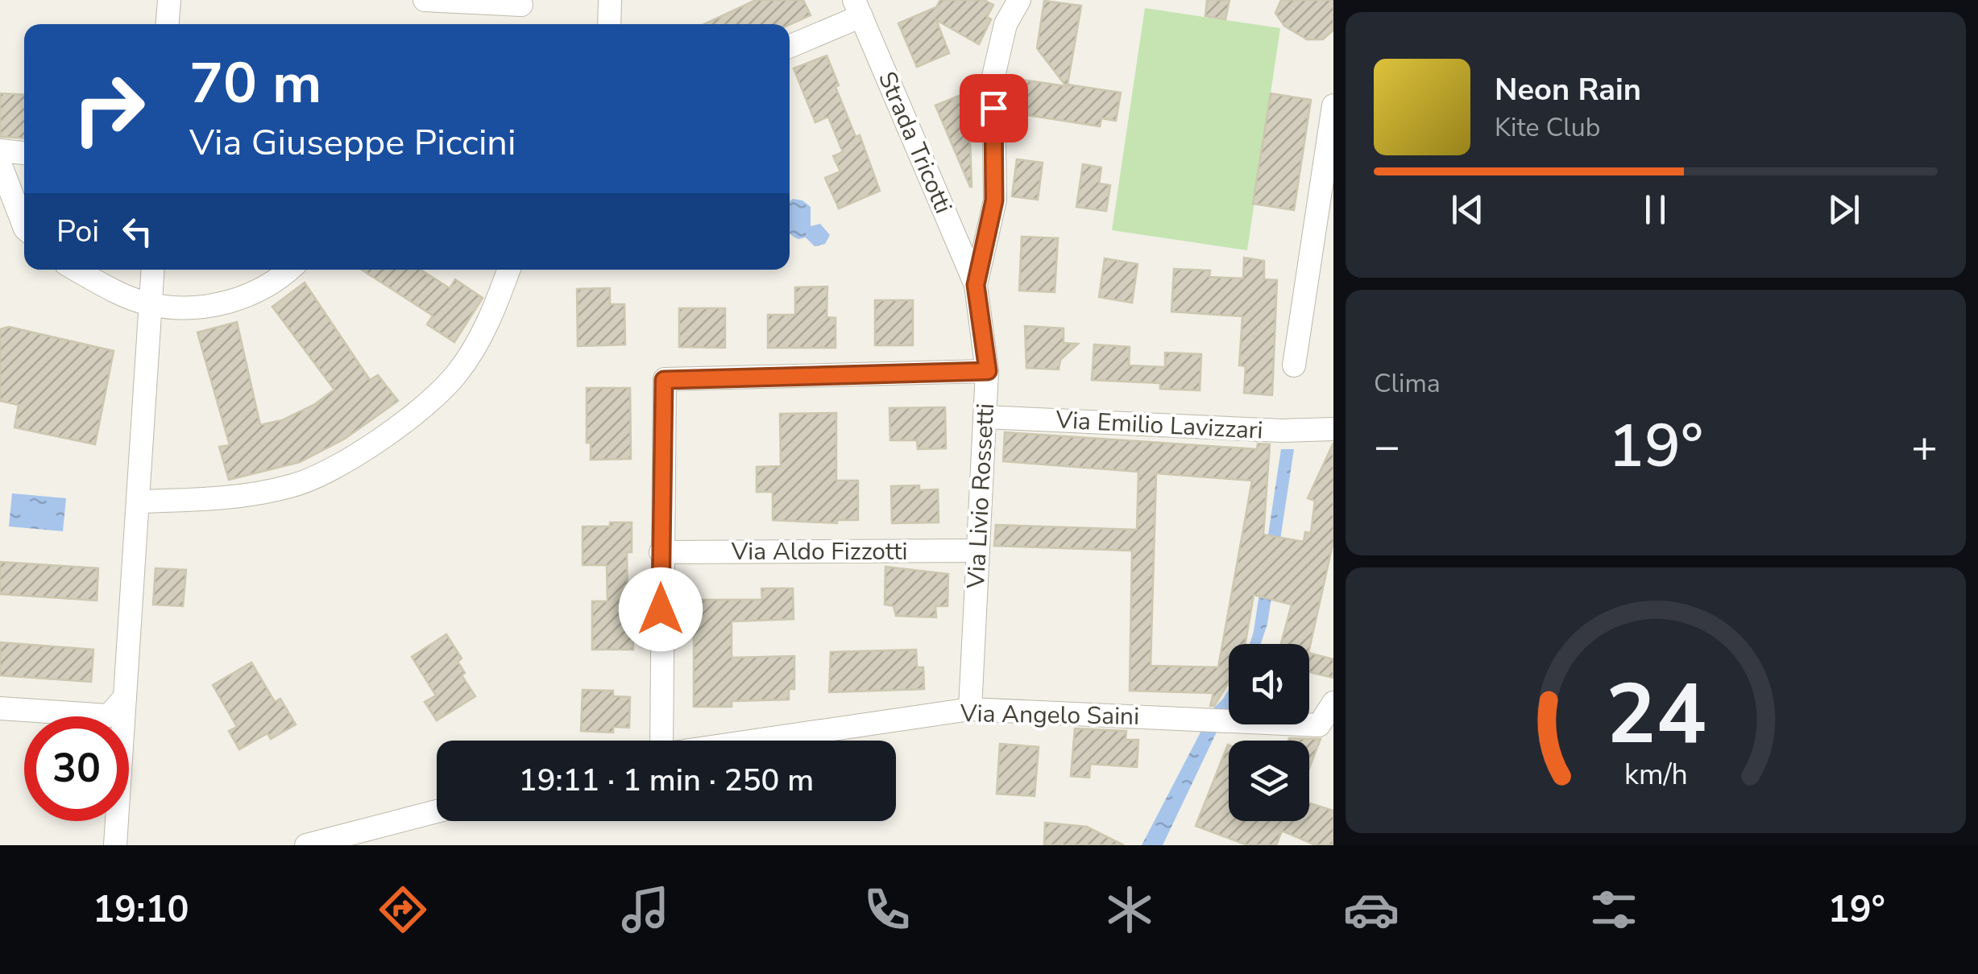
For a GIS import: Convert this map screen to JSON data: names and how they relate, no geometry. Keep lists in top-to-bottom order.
{
  "streets": {
    "street": [
      "Strada Tricotti",
      "Via Emilio Lavizzari",
      "Via Livio Rossetti",
      "Via Aldo Fizzotti",
      "Via Angelo Saini"
    ]
  },
  "crossings": [
    ["Strada Tricotti", "Via Livio Rossetti"],
    ["Via Emilio Lavizzari", "Via Livio Rossetti"],
    ["Via Livio Rossetti", "Via Aldo Fizzotti"],
    ["Via Livio Rossetti", "Via Angelo Saini"]
  ],
  "page": {
    "turn": ["70 m", "Via Giuseppe Piccini"],
    "song": ["Neon Rain", "Kite Club"],
    "then": "Poi",
    "tile": "Clima",
    "heat": ["−", "19°", "+"],
    "limit": "30",
    "trip": "19:11 · 1 min · 250 m",
    "tabs": ["19:10", "19°"],
    "gauge": ["24", "km/h"]
  }
}
